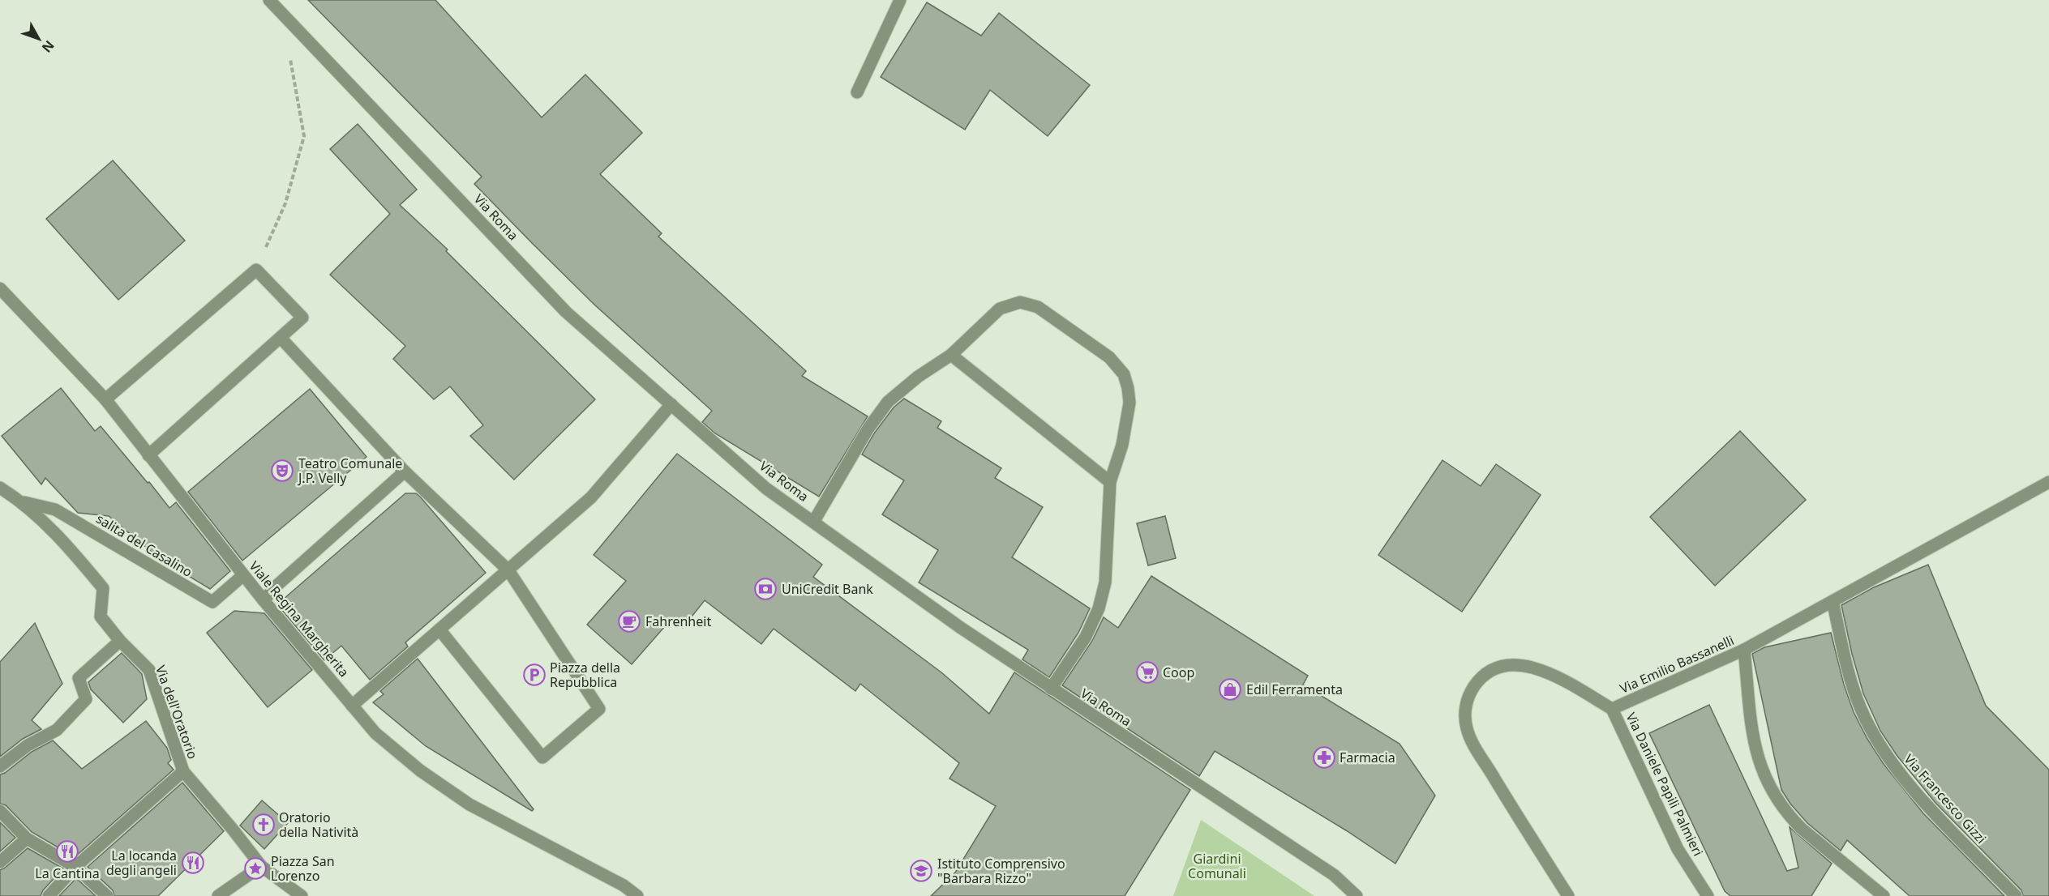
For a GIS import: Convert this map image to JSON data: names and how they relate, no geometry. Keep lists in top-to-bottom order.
{
  "streets": {
    "street": [
      "Via Roma",
      "salita del Casalino",
      "Viale Regina Margherita",
      "Via Emilio Bassanelli",
      "Via dell'Oratorio",
      "Via Daniele Papili Palmieri",
      "Via Francesco Gizzi"
    ]
  },
  "crossings": [
    ["salita del Casalino", "Viale Regina Margherita"],
    ["salita del Casalino", "Via dell'Oratorio"],
    ["Via Emilio Bassanelli", "Via Daniele Papili Palmieri"],
    ["Via Emilio Bassanelli", "Via Francesco Gizzi"]
  ],
  "parks": ["Giardini Comunali"],
  "places": {
    "theatre": ["Teatro Comunale J.P. Velly"],
    "bank": ["UniCredit Bank"],
    "cafe": ["Fahrenheit"],
    "supermarket": ["Coop"],
    "parking": ["Piazza della Repubblica"],
    "shop": ["Edil Ferramenta"],
    "pharmacy": ["Farmacia"],
    "church": ["Oratorio della Natività"],
    "restaurant": ["La Cantina", "La locanda degli angeli"],
    "place": ["Piazza San Lorenzo"],
    "school or university": ["Istituto Comprensivo \"Barbara Rizzo\""]
  },
  "north": "bottom right"
}
